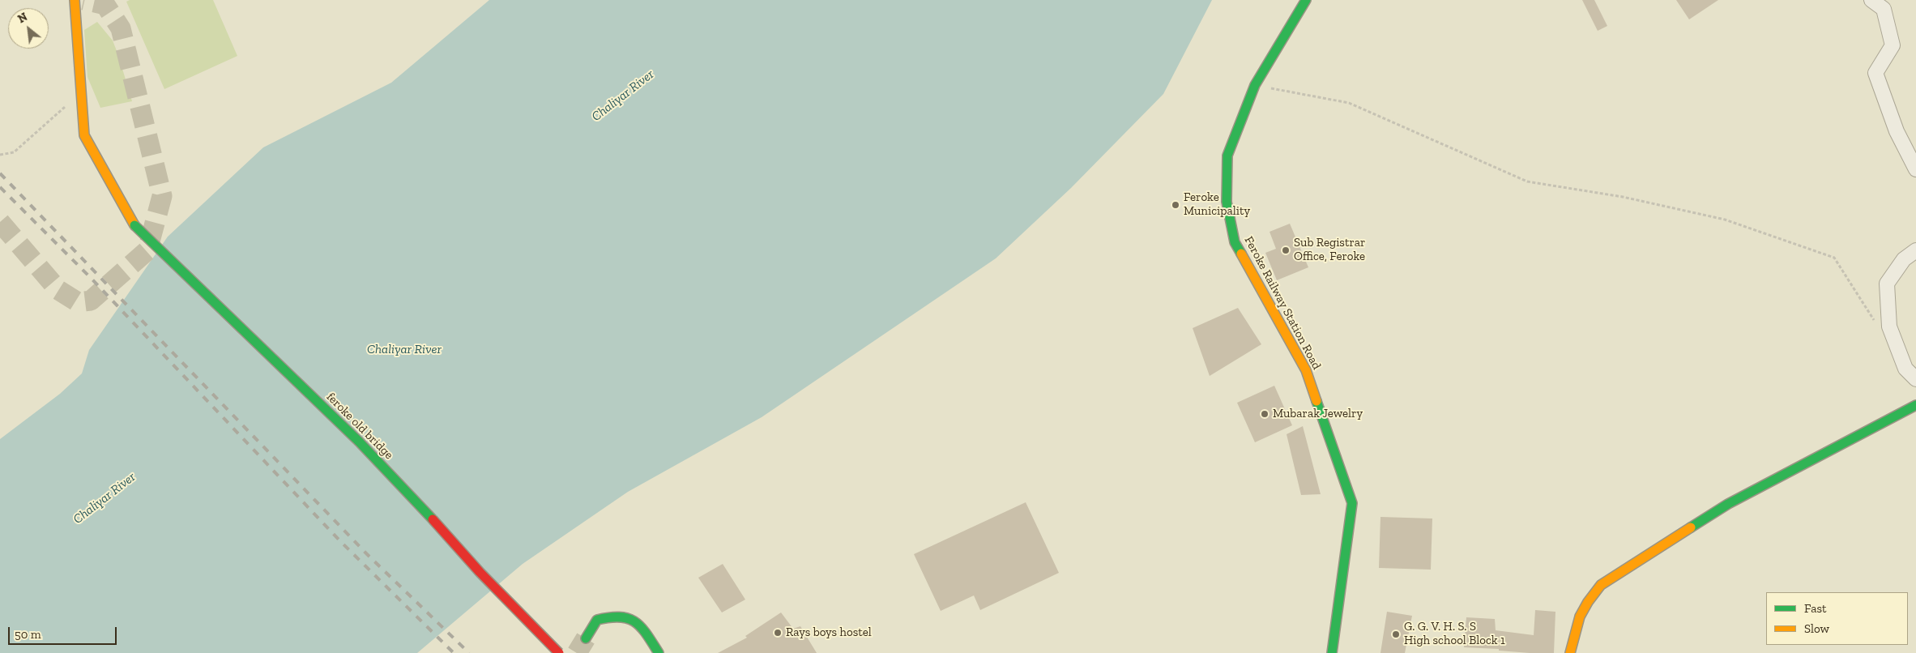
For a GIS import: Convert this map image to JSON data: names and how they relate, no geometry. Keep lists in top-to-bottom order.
{
  "streets": {
    "main road": ["Feroke Railway Station Road", "feroke old bridge"]
  },
  "water": ["Chaliyar River"],
  "places": [
    "Feroke Municipality",
    "Sub Registrar Office, Feroke",
    "Mubarak Jewelry",
    "Rays boys hostel",
    "G. G. V. H. S. S High school Block 1"
  ],
  "legend": ["Fast", "Slow"],
  "scale_bar": "50 m",
  "north": "top left"
}
